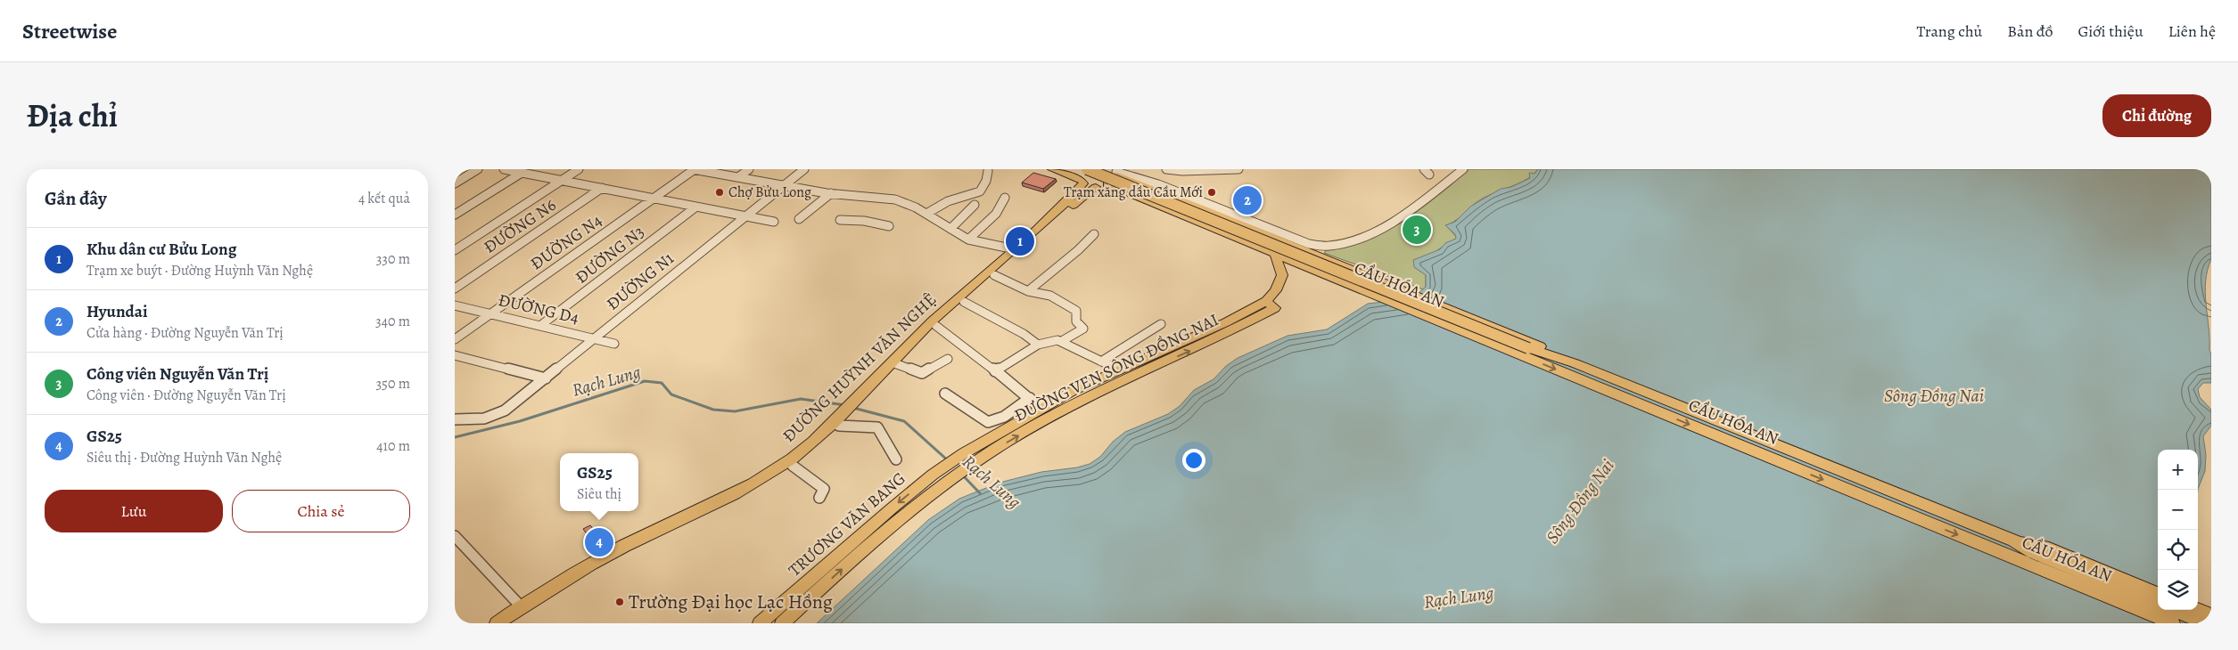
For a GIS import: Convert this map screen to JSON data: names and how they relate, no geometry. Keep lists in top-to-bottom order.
{
  "streets": {
    "main road": [
      "CẦU HÓA AN",
      "ĐƯỜNG HUỲNH VĂN NGHỆ",
      "ĐƯỜNG VEN SÔNG ĐỒNG NAI",
      "TRƯƠNG VĂN BANG"
    ],
    "street": [
      "ĐƯỜNG N6",
      "ĐƯỜNG N4",
      "ĐƯỜNG N3",
      "ĐƯỜNG N1",
      "ĐƯỜNG D4"
    ]
  },
  "crossings": [
    ["ĐƯỜNG N4", "ĐƯỜNG D4"],
    ["ĐƯỜNG N3", "ĐƯỜNG D4"],
    ["ĐƯỜNG N1", "ĐƯỜNG D4"],
    ["CẦU HÓA AN", "ĐƯỜNG HUỲNH VĂN NGHỆ"]
  ],
  "one_way": ["ĐƯỜNG VEN SÔNG ĐỒNG NAI", "TRƯƠNG VĂN BANG"],
  "water": ["Rạch Lung", "Sông Đồng Nai"],
  "places": ["Chợ Bửu Long", "Trạm xăng dầu Cầu Mới", "Trường Đại học Lạc Hồng"],
  "page": {
    "header": "Streetwise",
    "nav": [
      "Trang chủ",
      "Bản đồ",
      "Giới thiệu",
      "Liên hệ"
    ],
    "title": "Địa chỉ",
    "buttons": [
      "Chỉ đường",
      ["Lưu", "Chia sẻ"]
    ],
    "heading": ["Gần đây", "4 kết quả"],
    "pins": [
      "2",
      "3",
      "1",
      "4"
    ],
    "list": [
      {
        "mark": "1",
        "name": "Khu dân cư Bửu Long",
        "note": "Trạm xe buýt · Đường Huỳnh Văn Nghệ",
        "value": "330 m"
      },
      {
        "mark": "2",
        "name": "Hyundai",
        "note": "Cửa hàng · Đường Nguyễn Văn Trị",
        "value": "340 m"
      },
      {
        "mark": "3",
        "name": "Công viên Nguyễn Văn Trị",
        "note": "Công viên · Đường Nguyễn Văn Trị",
        "value": "350 m"
      },
      {
        "mark": "4",
        "name": "GS25",
        "note": "Siêu thị · Đường Huỳnh Văn Nghệ",
        "value": "410 m"
      }
    ],
    "map_buttons": ["+", "−"],
    "popup": ["GS25", "Siêu thị"]
  }
}
